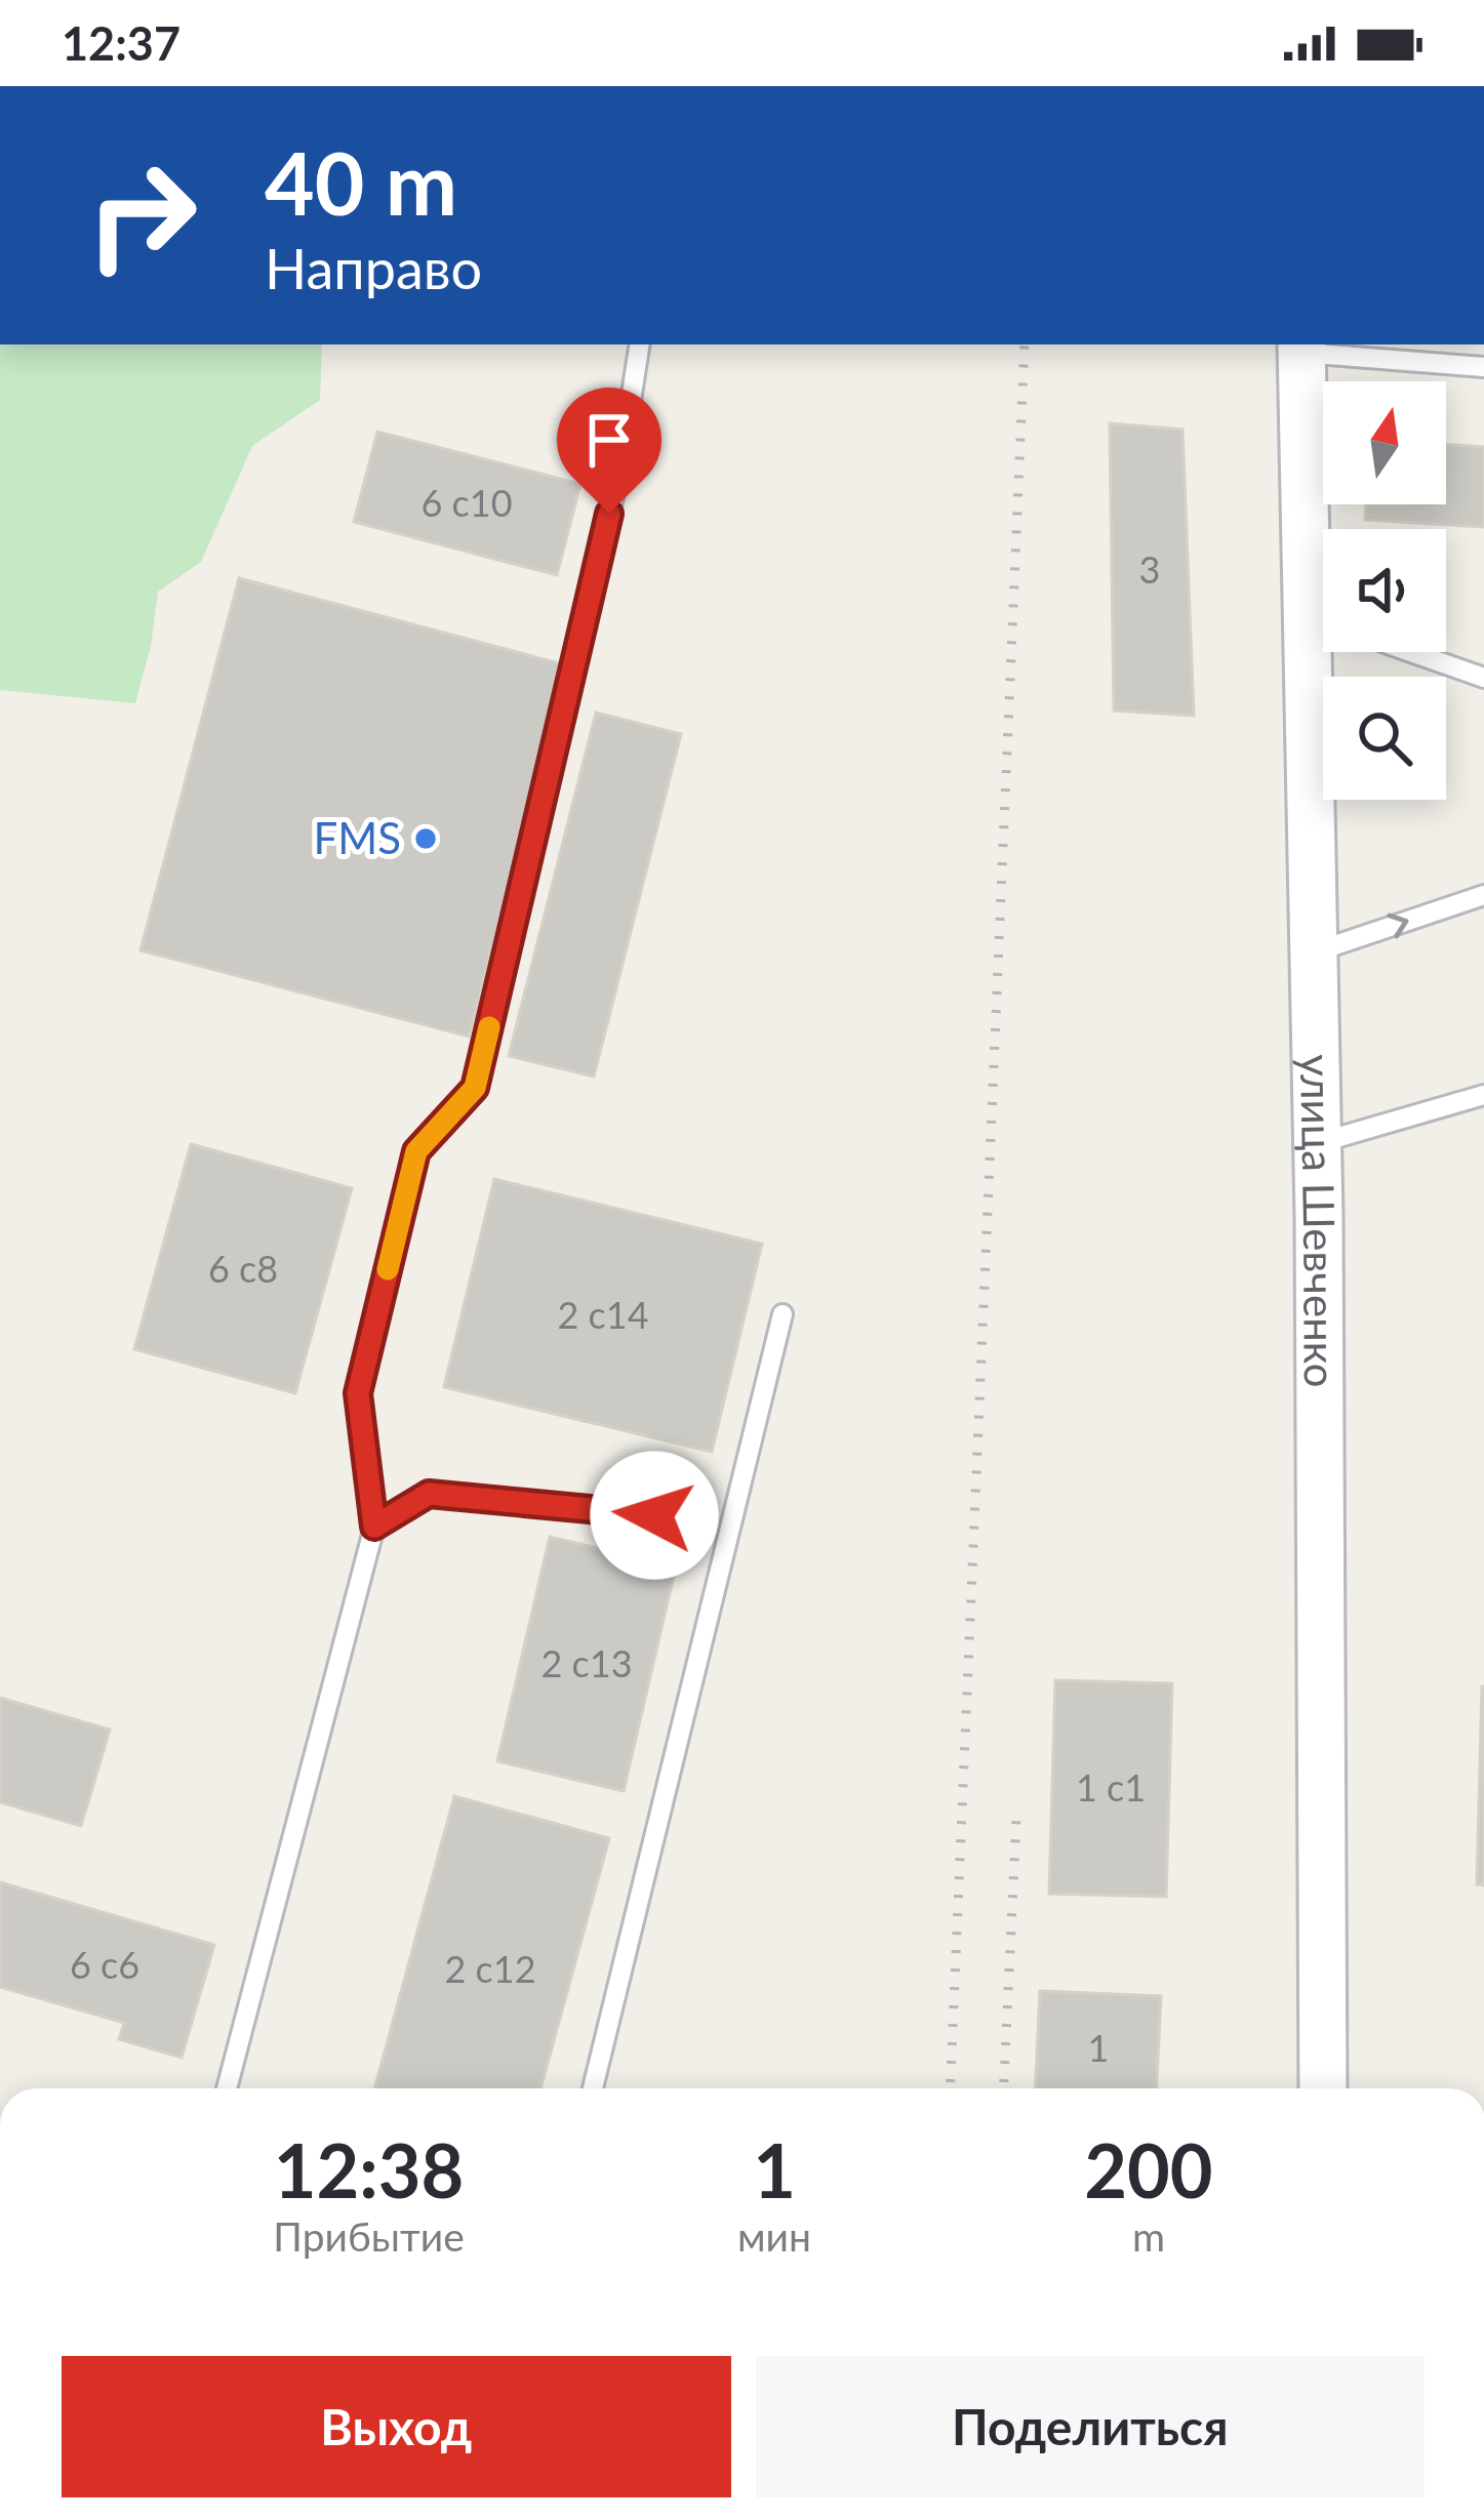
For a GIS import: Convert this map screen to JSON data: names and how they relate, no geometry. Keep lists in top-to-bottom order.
{
  "streets": {
    "street": ["улица Шевченко"]
  },
  "places": ["FMS"],
  "house_numbers": [
    "6 с10",
    "3",
    "6 с8",
    "2 с14",
    "2 с13",
    "1 с1",
    "6 с6",
    "2 с12",
    "1"
  ],
  "north": "top",
  "page": {
    "status": "12:37",
    "turn": ["40 m", "Направо"],
    "eta": [
      "12:38",
      "Прибытие",
      "1",
      "мин",
      "200",
      "m"
    ],
    "buttons": ["Выход", "Поделиться"]
  }
}
